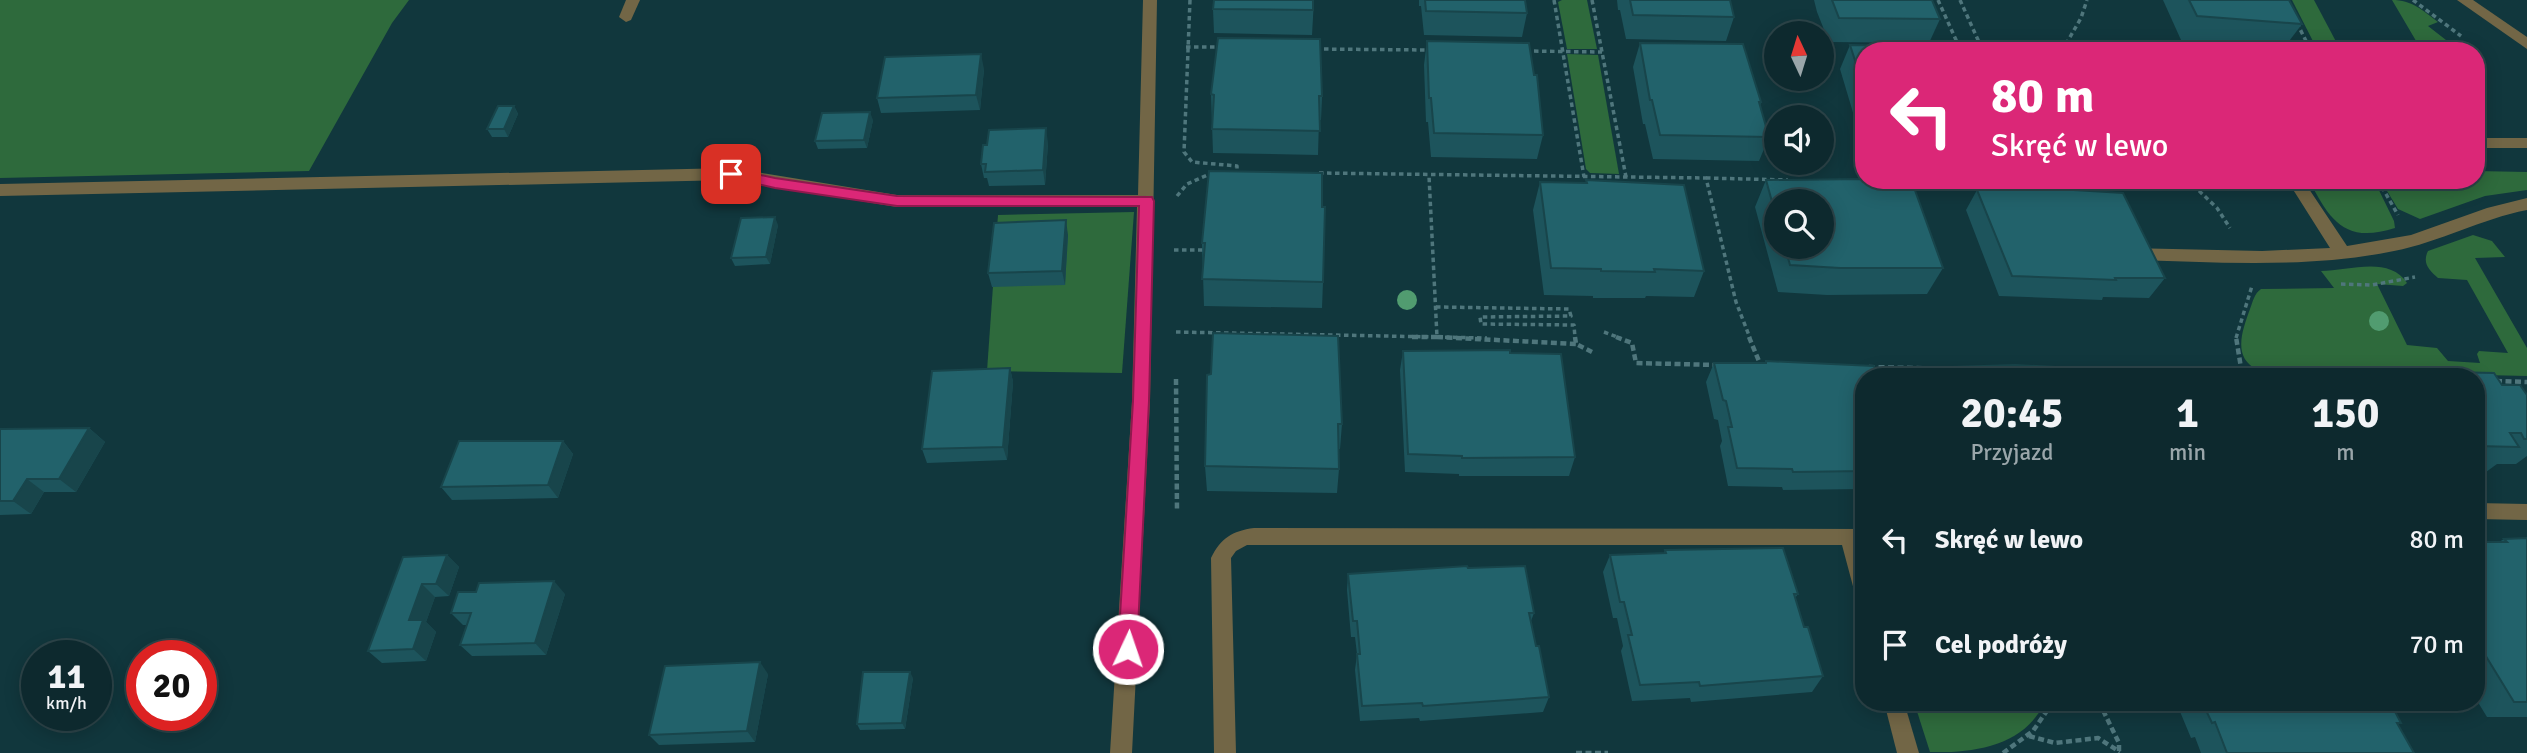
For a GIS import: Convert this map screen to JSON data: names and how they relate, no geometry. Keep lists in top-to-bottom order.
{
  "north": "top",
  "page": {
    "turn": ["80 m", "Skręć w lewo"],
    "eta": [
      "20:45",
      "Przyjazd",
      "1",
      "min",
      "150",
      "m"
    ],
    "list": [
      {
        "name": "Skręć w lewo",
        "value": "80 m"
      },
      {
        "name": "Cel podróży",
        "value": "70 m"
      }
    ],
    "speed": "11 km/h",
    "limit": "20"
  }
}
